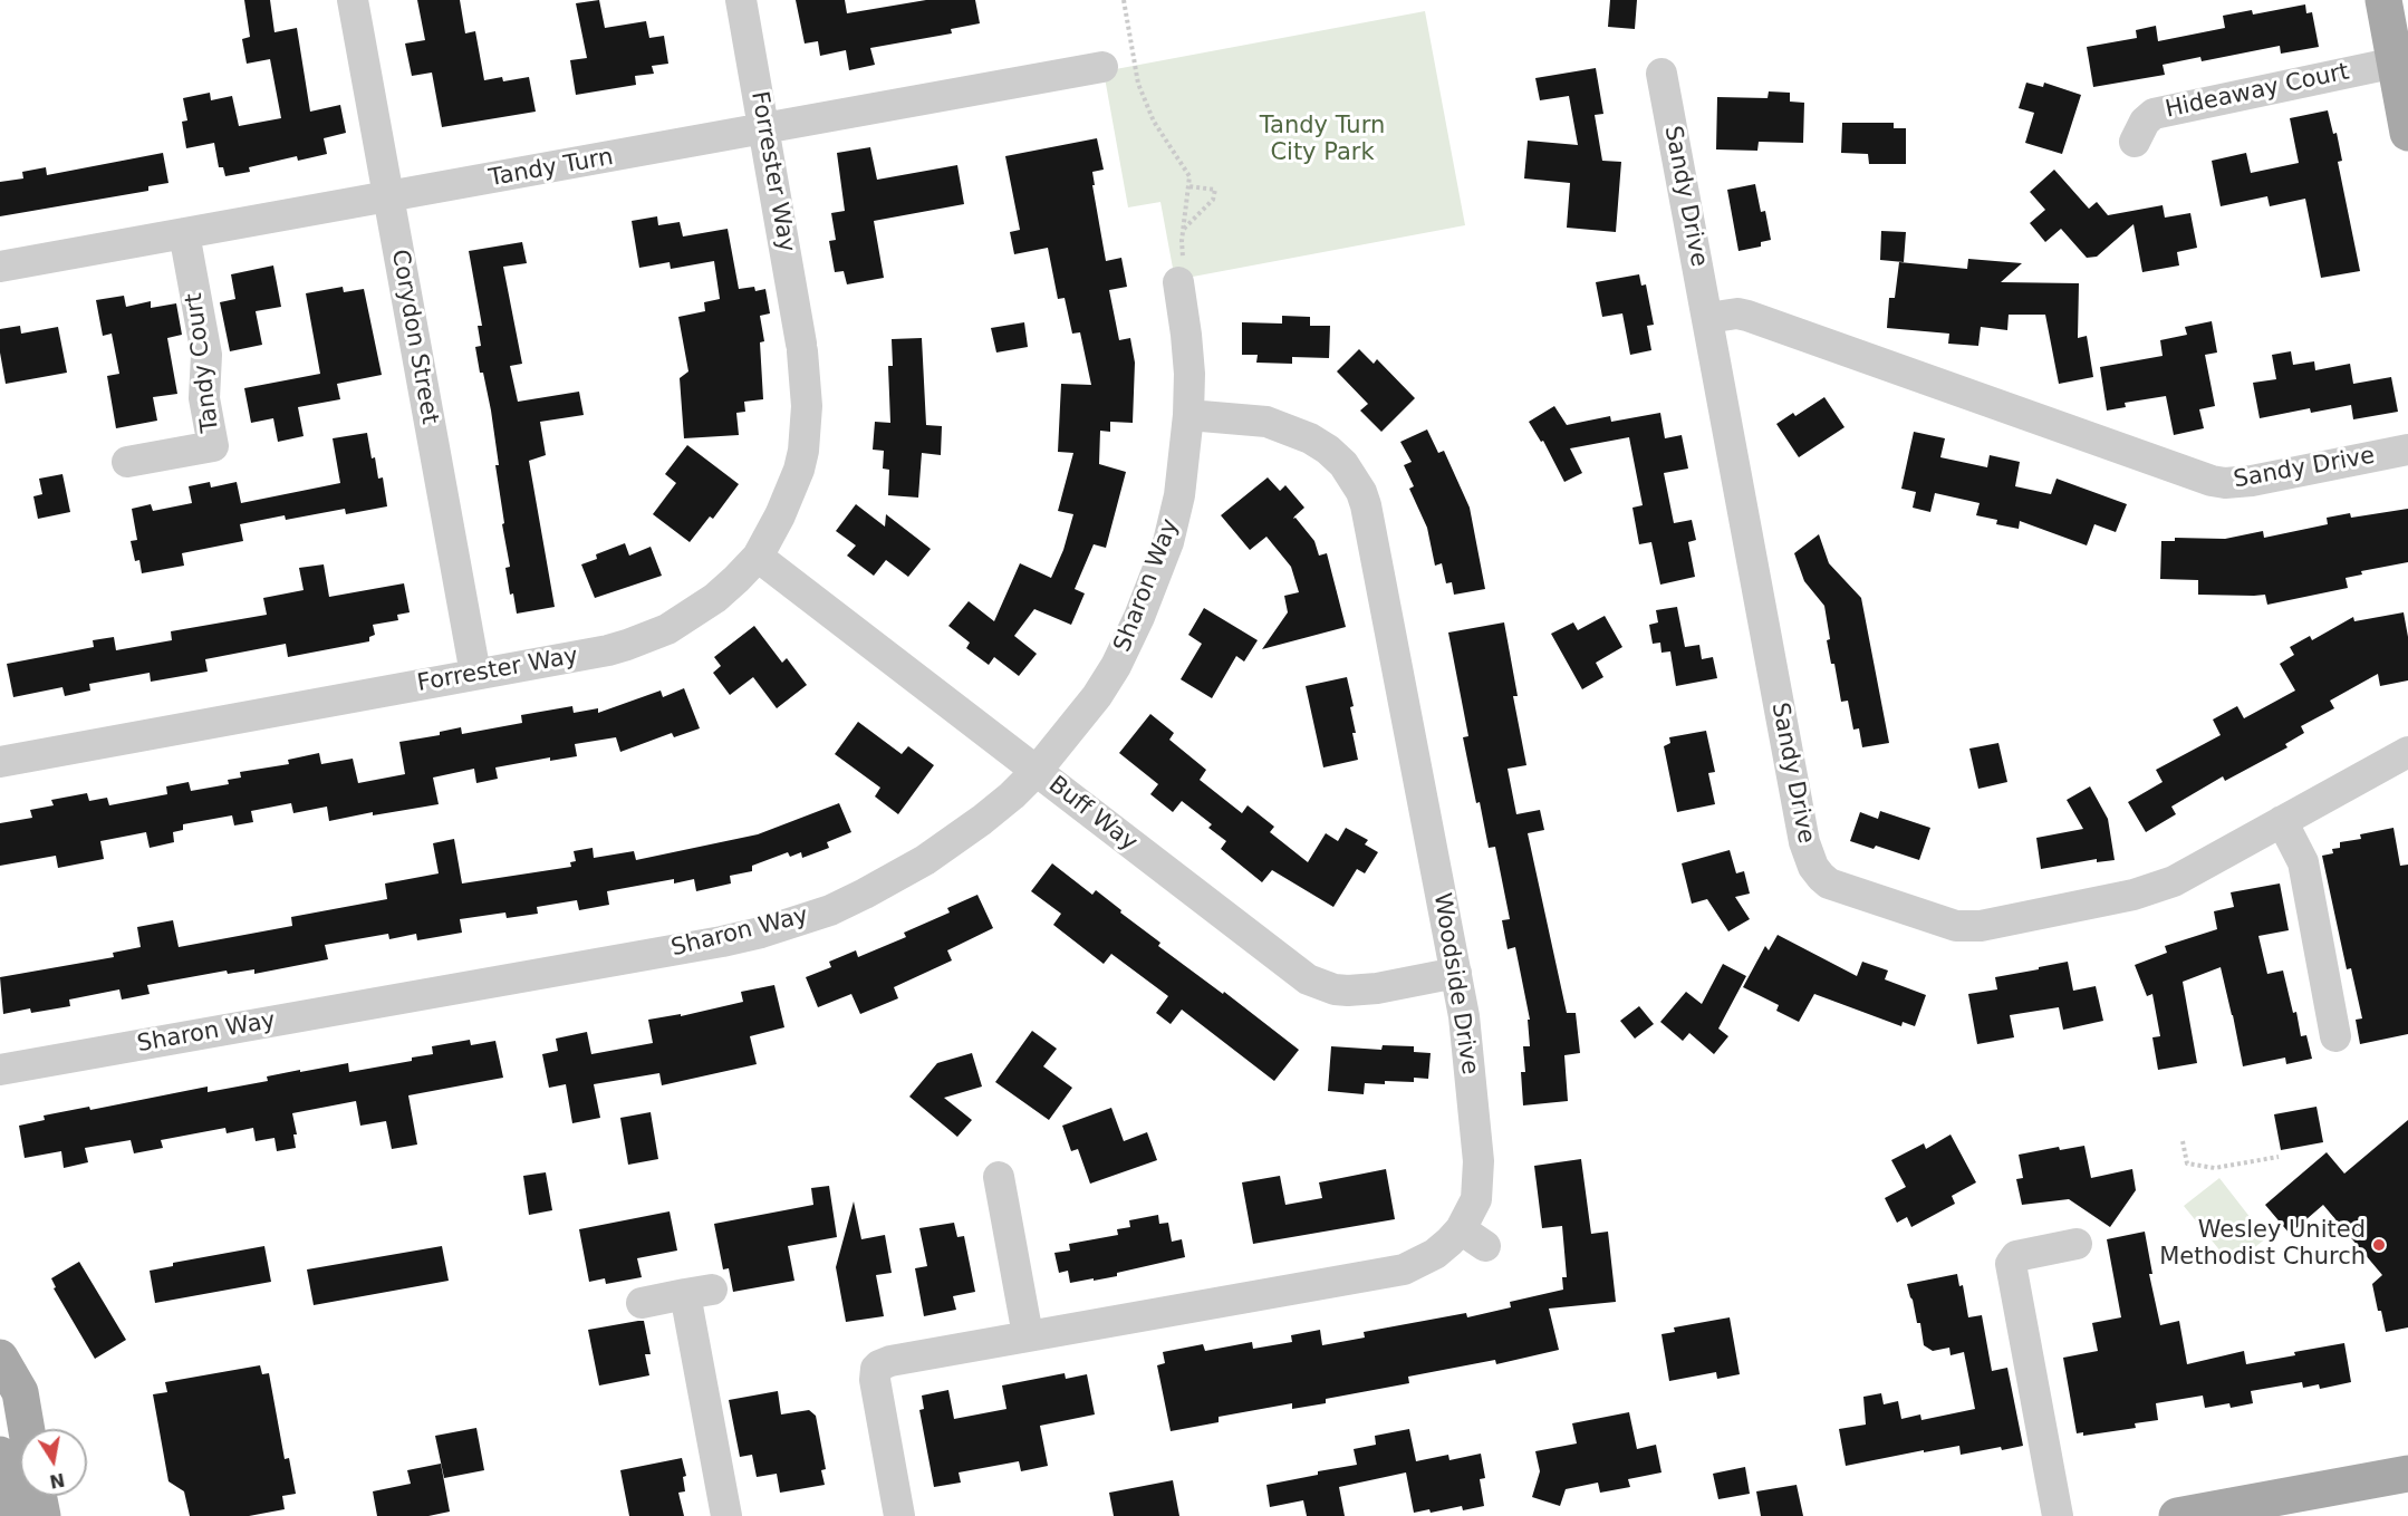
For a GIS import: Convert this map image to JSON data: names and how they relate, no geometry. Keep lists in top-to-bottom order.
{
  "streets": {
    "street": [
      "Hideaway Court",
      "Tandy Turn",
      "Forrester Way",
      "Sandy Drive",
      "Corydon Street",
      "Tandy Court",
      "Sharon Way",
      "Buff Way",
      "Woodside Drive"
    ]
  },
  "crossings": [
    ["Tandy Turn", "Forrester Way"],
    ["Tandy Turn", "Corydon Street"],
    ["Tandy Turn", "Tandy Court"],
    ["Forrester Way", "Corydon Street"],
    ["Forrester Way", "Buff Way"],
    ["Sharon Way", "Buff Way"],
    ["Sharon Way", "Woodside Drive"],
    ["Buff Way", "Woodside Drive"]
  ],
  "parks": ["Tandy Turn City Park"],
  "places": ["Wesley United Methodist Church"],
  "north": "bottom"
}
